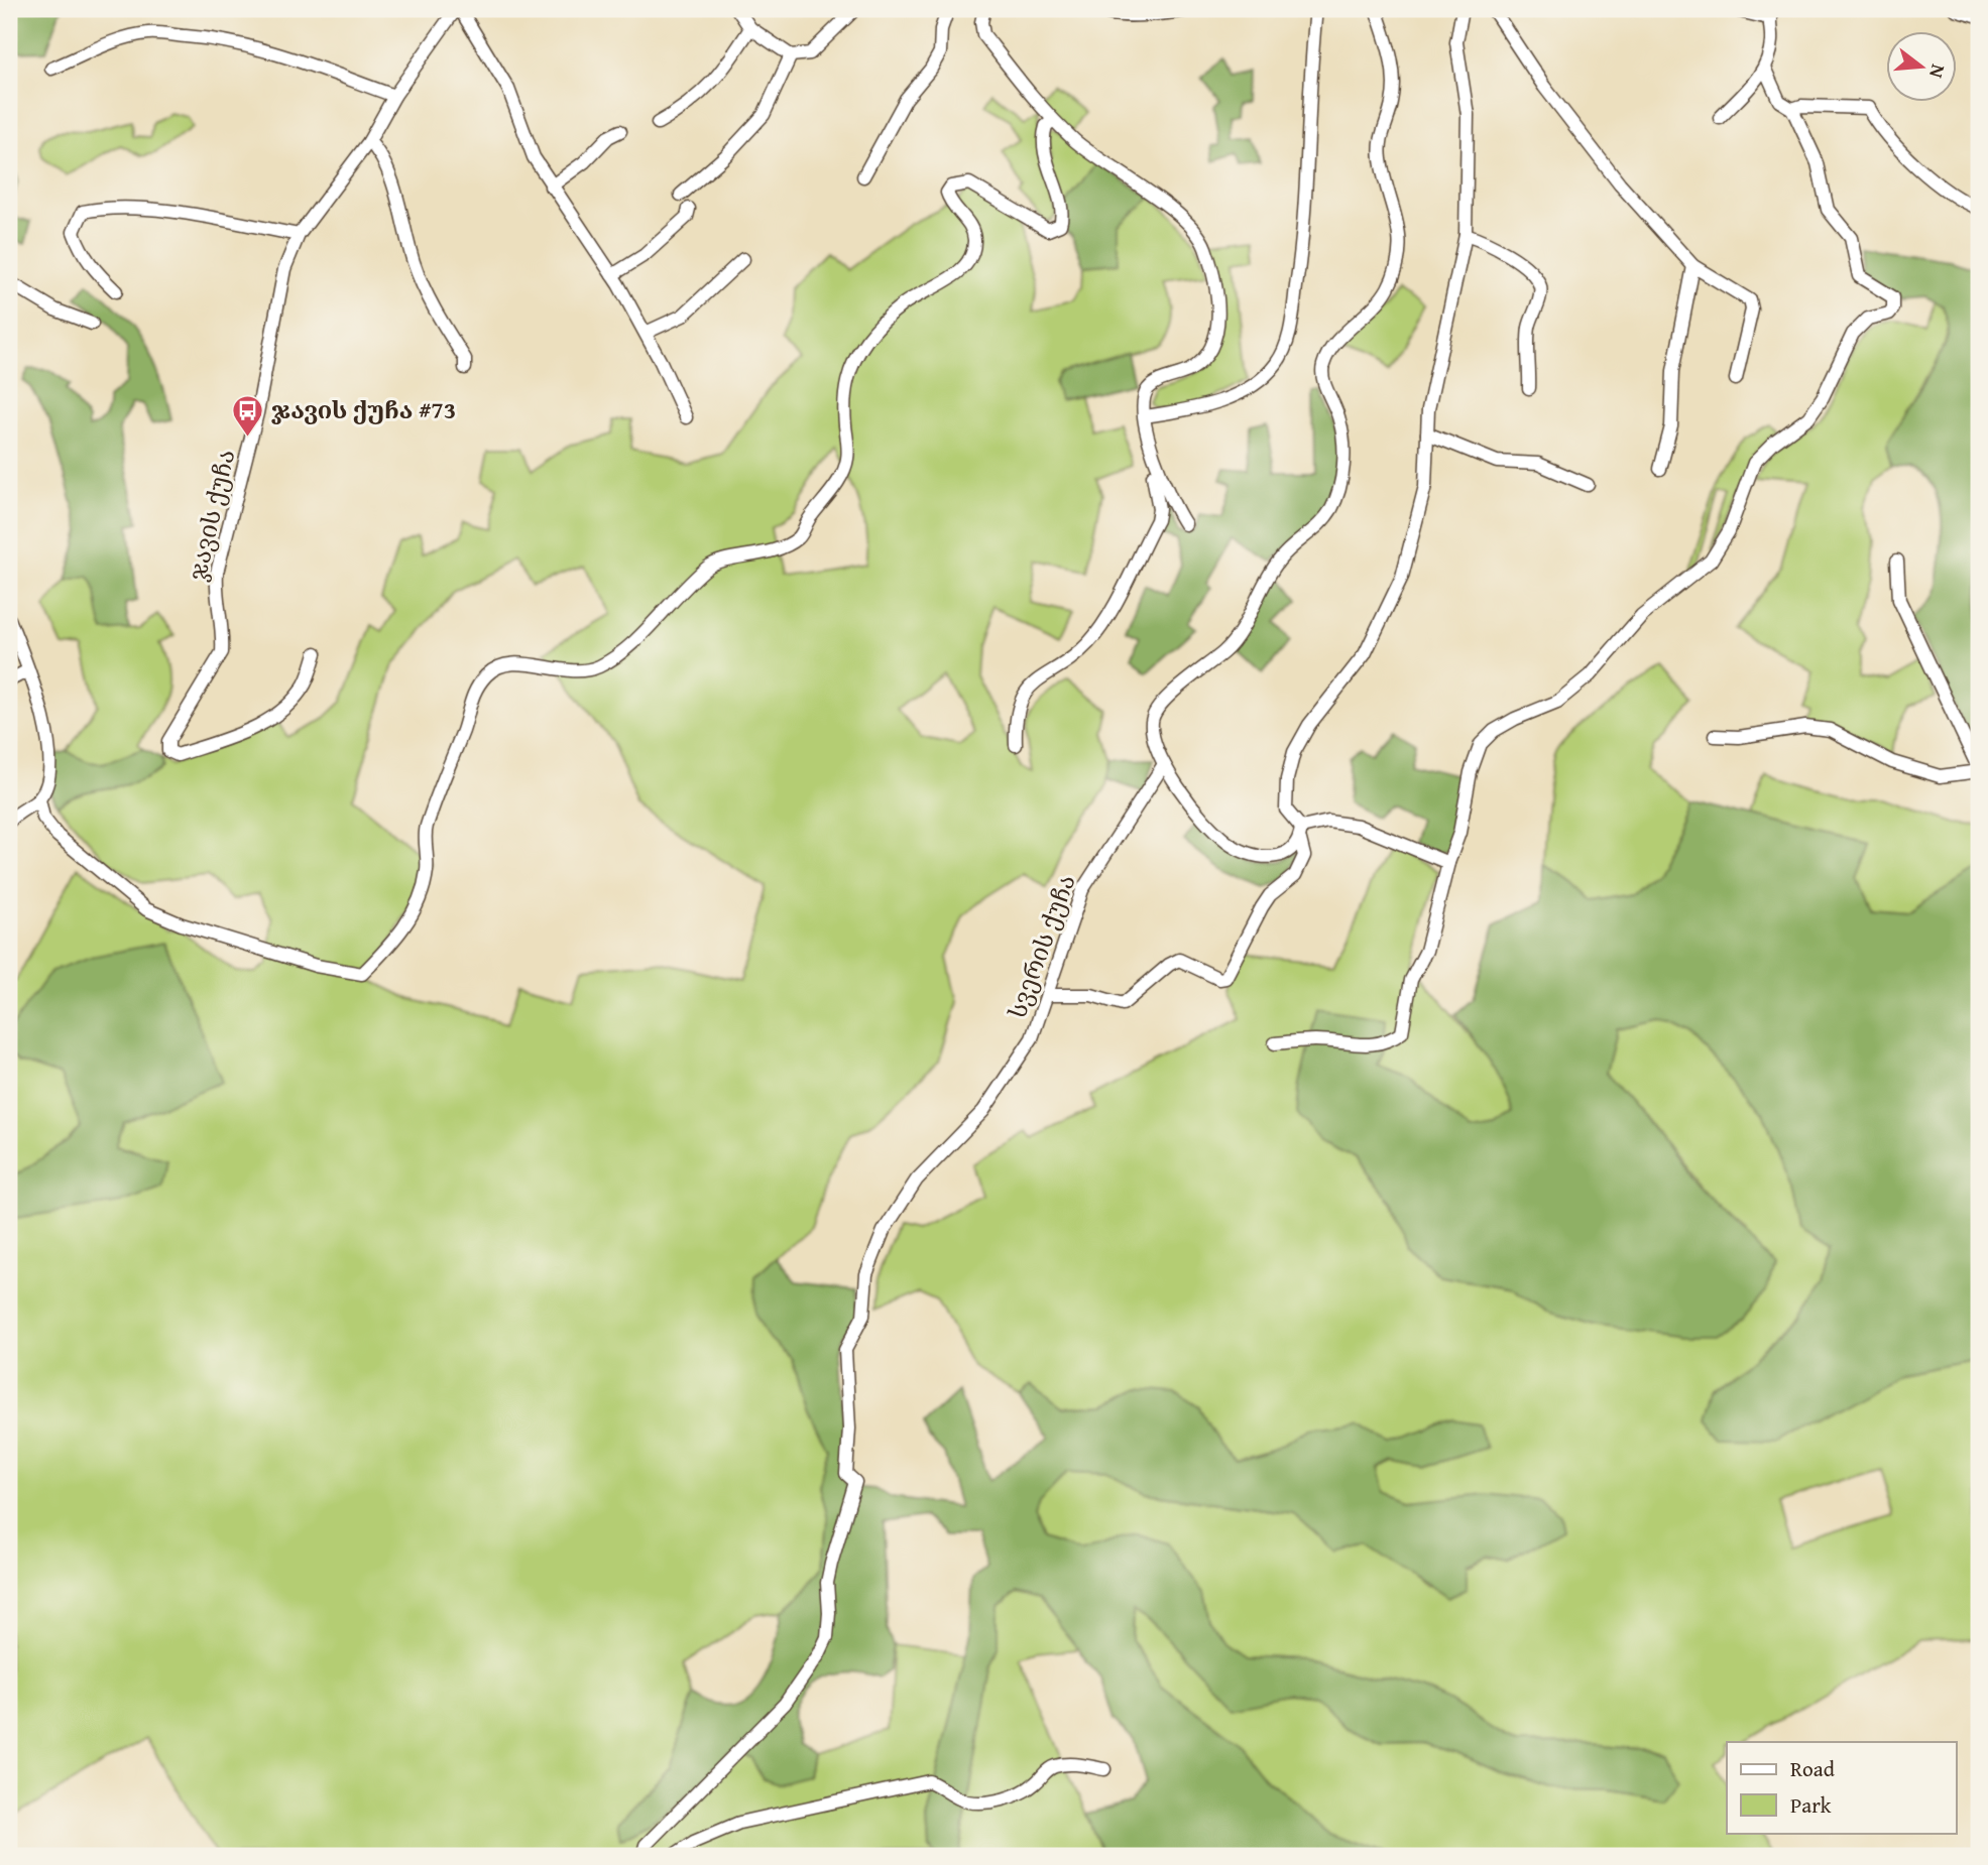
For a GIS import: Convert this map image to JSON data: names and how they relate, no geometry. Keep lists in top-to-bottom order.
{
  "streets": {
    "street": ["ჯავის ქუჩა", "სვერის ქუჩა"]
  },
  "places": {
    "bus stop": ["ჯავის ქუჩა #73"]
  },
  "legend": ["Road", "Park"],
  "north": "right"
}
